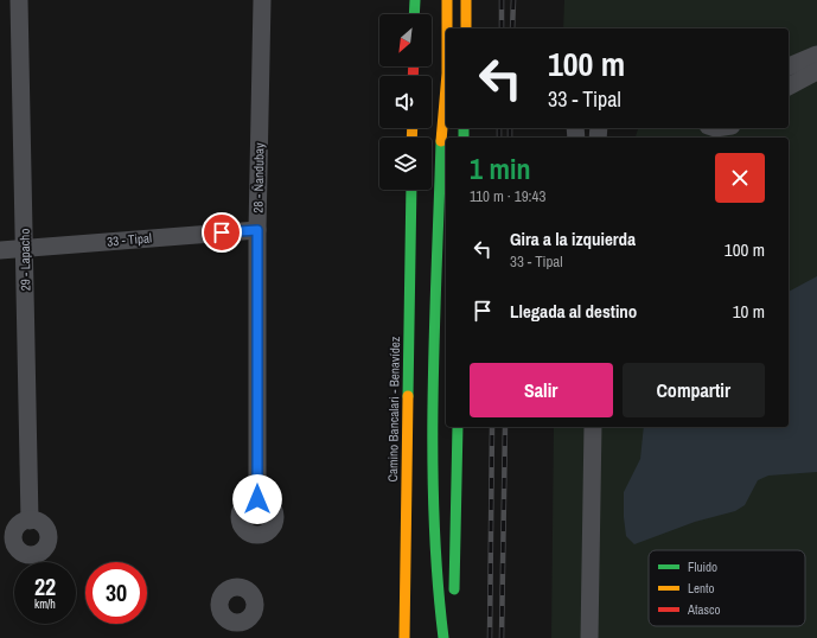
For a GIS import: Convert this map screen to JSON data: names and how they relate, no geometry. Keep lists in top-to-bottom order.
{
  "streets": {
    "main road": ["Camino Bancalari - Benavídez"],
    "street": ["28 - Ñandubay", "33 - Tipal", "29 - Lapacho"]
  },
  "crossings": [
    ["28 - Ñandubay", "33 - Tipal"],
    ["33 - Tipal", "29 - Lapacho"]
  ],
  "legend": ["Fluido", "Lento", "Atasco"],
  "north": "bottom left",
  "page": {
    "turn": ["100 m", "33 - Tipal"],
    "heading": ["1 min", "110 m · 19:43"],
    "list": [
      {
        "name": "Gira a la izquierda",
        "note": "33 - Tipal",
        "value": "100 m"
      },
      {
        "name": "Llegada al destino",
        "value": "10 m"
      }
    ],
    "buttons": ["Salir", "Compartir"],
    "speed": "22 km/h",
    "limit": "30"
  }
}
